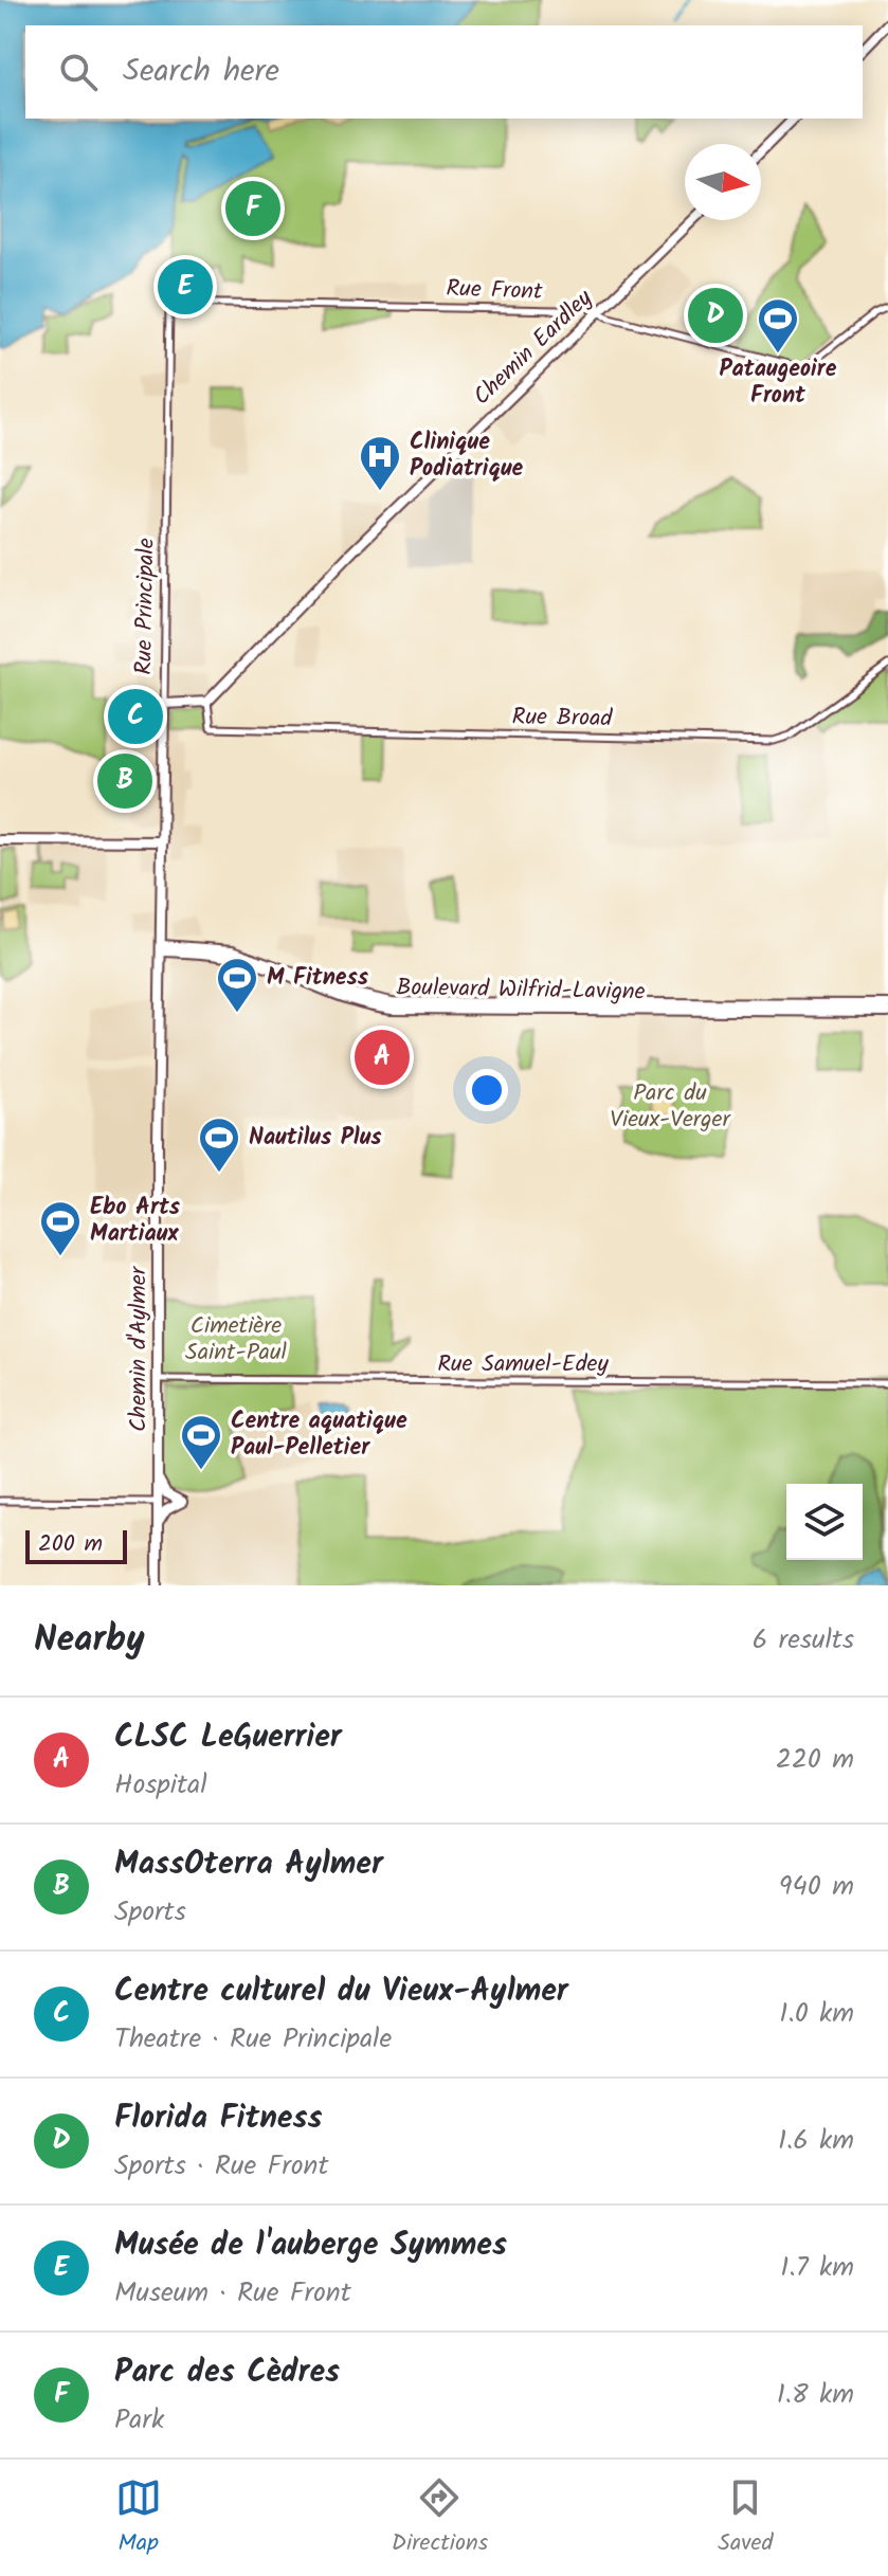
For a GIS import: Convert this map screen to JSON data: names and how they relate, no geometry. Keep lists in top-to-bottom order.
{
  "streets": {
    "main road": [
      "Chemin Eardley",
      "Rue Principale",
      "Boulevard Wilfrid-Lavigne",
      "Chemin d'Aylmer"
    ],
    "street": ["Rue Front", "Rue Broad", "Rue Samuel-Edey"]
  },
  "crossings": [
    ["Rue Front", "Chemin Eardley"],
    ["Rue Front", "Rue Principale"],
    ["Chemin Eardley", "Rue Broad"],
    ["Rue Principale", "Boulevard Wilfrid-Lavigne"],
    ["Rue Principale", "Chemin d'Aylmer"],
    ["Chemin d'Aylmer", "Rue Samuel-Edey"]
  ],
  "parks": ["Parc du Vieux-Verger", "Cimetière Saint-Paul"],
  "places": {
    "sports": [
      "Pataugeoire Front",
      "M Fitness",
      "Nautilus Plus",
      "Ebo Arts Martiaux",
      "Centre aquatique Paul-Pelletier"
    ],
    "hospital": ["Clinique Podiatrique"]
  },
  "scale_bar": "200 m",
  "north": "right",
  "page": {
    "search": "Search here",
    "pins": [
      "F",
      "E",
      "D",
      "C",
      "B",
      "A"
    ],
    "scale": "200 m",
    "heading": ["Nearby", "6 results"],
    "list": [
      {
        "mark": "A",
        "name": "CLSC LeGuerrier",
        "note": "Hospital",
        "value": "220 m"
      },
      {
        "mark": "B",
        "name": "MassOterra Aylmer",
        "note": "Sports",
        "value": "940 m"
      },
      {
        "mark": "C",
        "name": "Centre culturel du Vieux-Aylmer",
        "note": "Theatre · Rue Principale",
        "value": "1.0 km"
      },
      {
        "mark": "D",
        "name": "Florida Fitness",
        "note": "Sports · Rue Front",
        "value": "1.6 km"
      },
      {
        "mark": "E",
        "name": "Musée de l'auberge Symmes",
        "note": "Museum · Rue Front",
        "value": "1.7 km"
      },
      {
        "mark": "F",
        "name": "Parc des Cèdres",
        "note": "Park",
        "value": "1.8 km"
      }
    ],
    "nav": ["Map", "Directions", "Saved"]
  }
}
